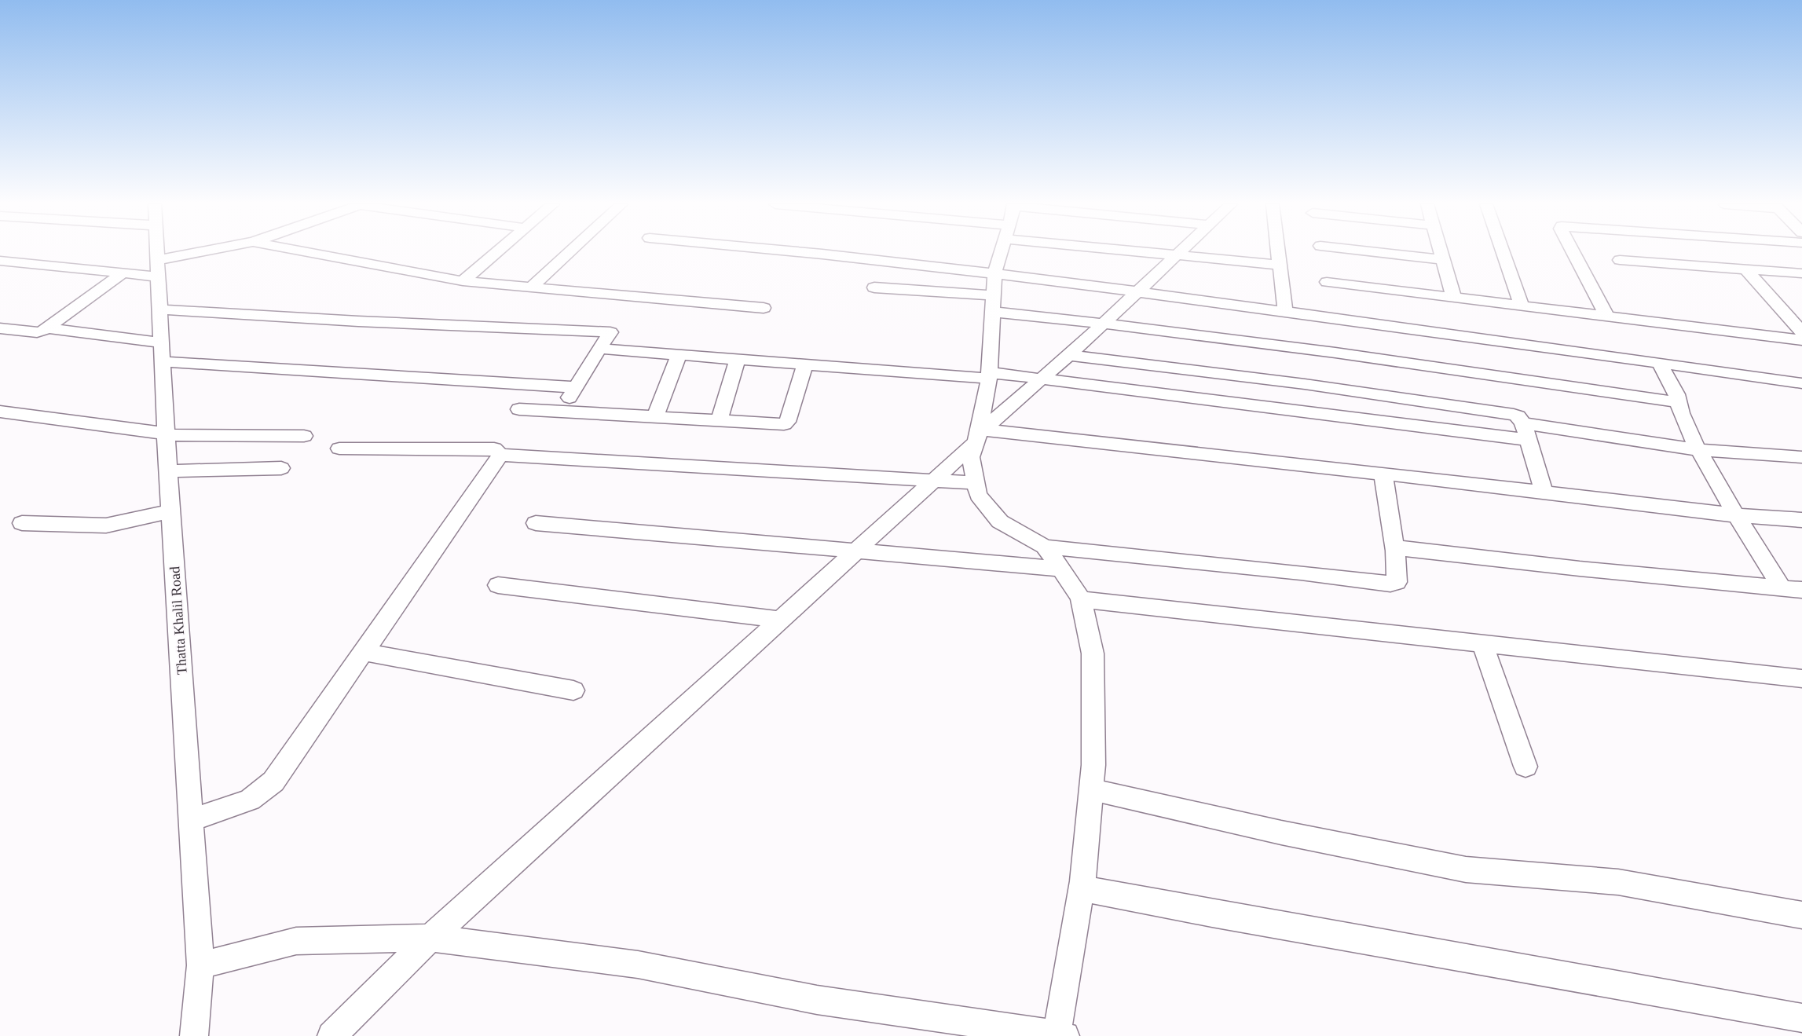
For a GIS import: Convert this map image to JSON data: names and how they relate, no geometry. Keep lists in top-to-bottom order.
{
  "streets": {
    "street": ["Thatta Khalil Road"]
  }
}
